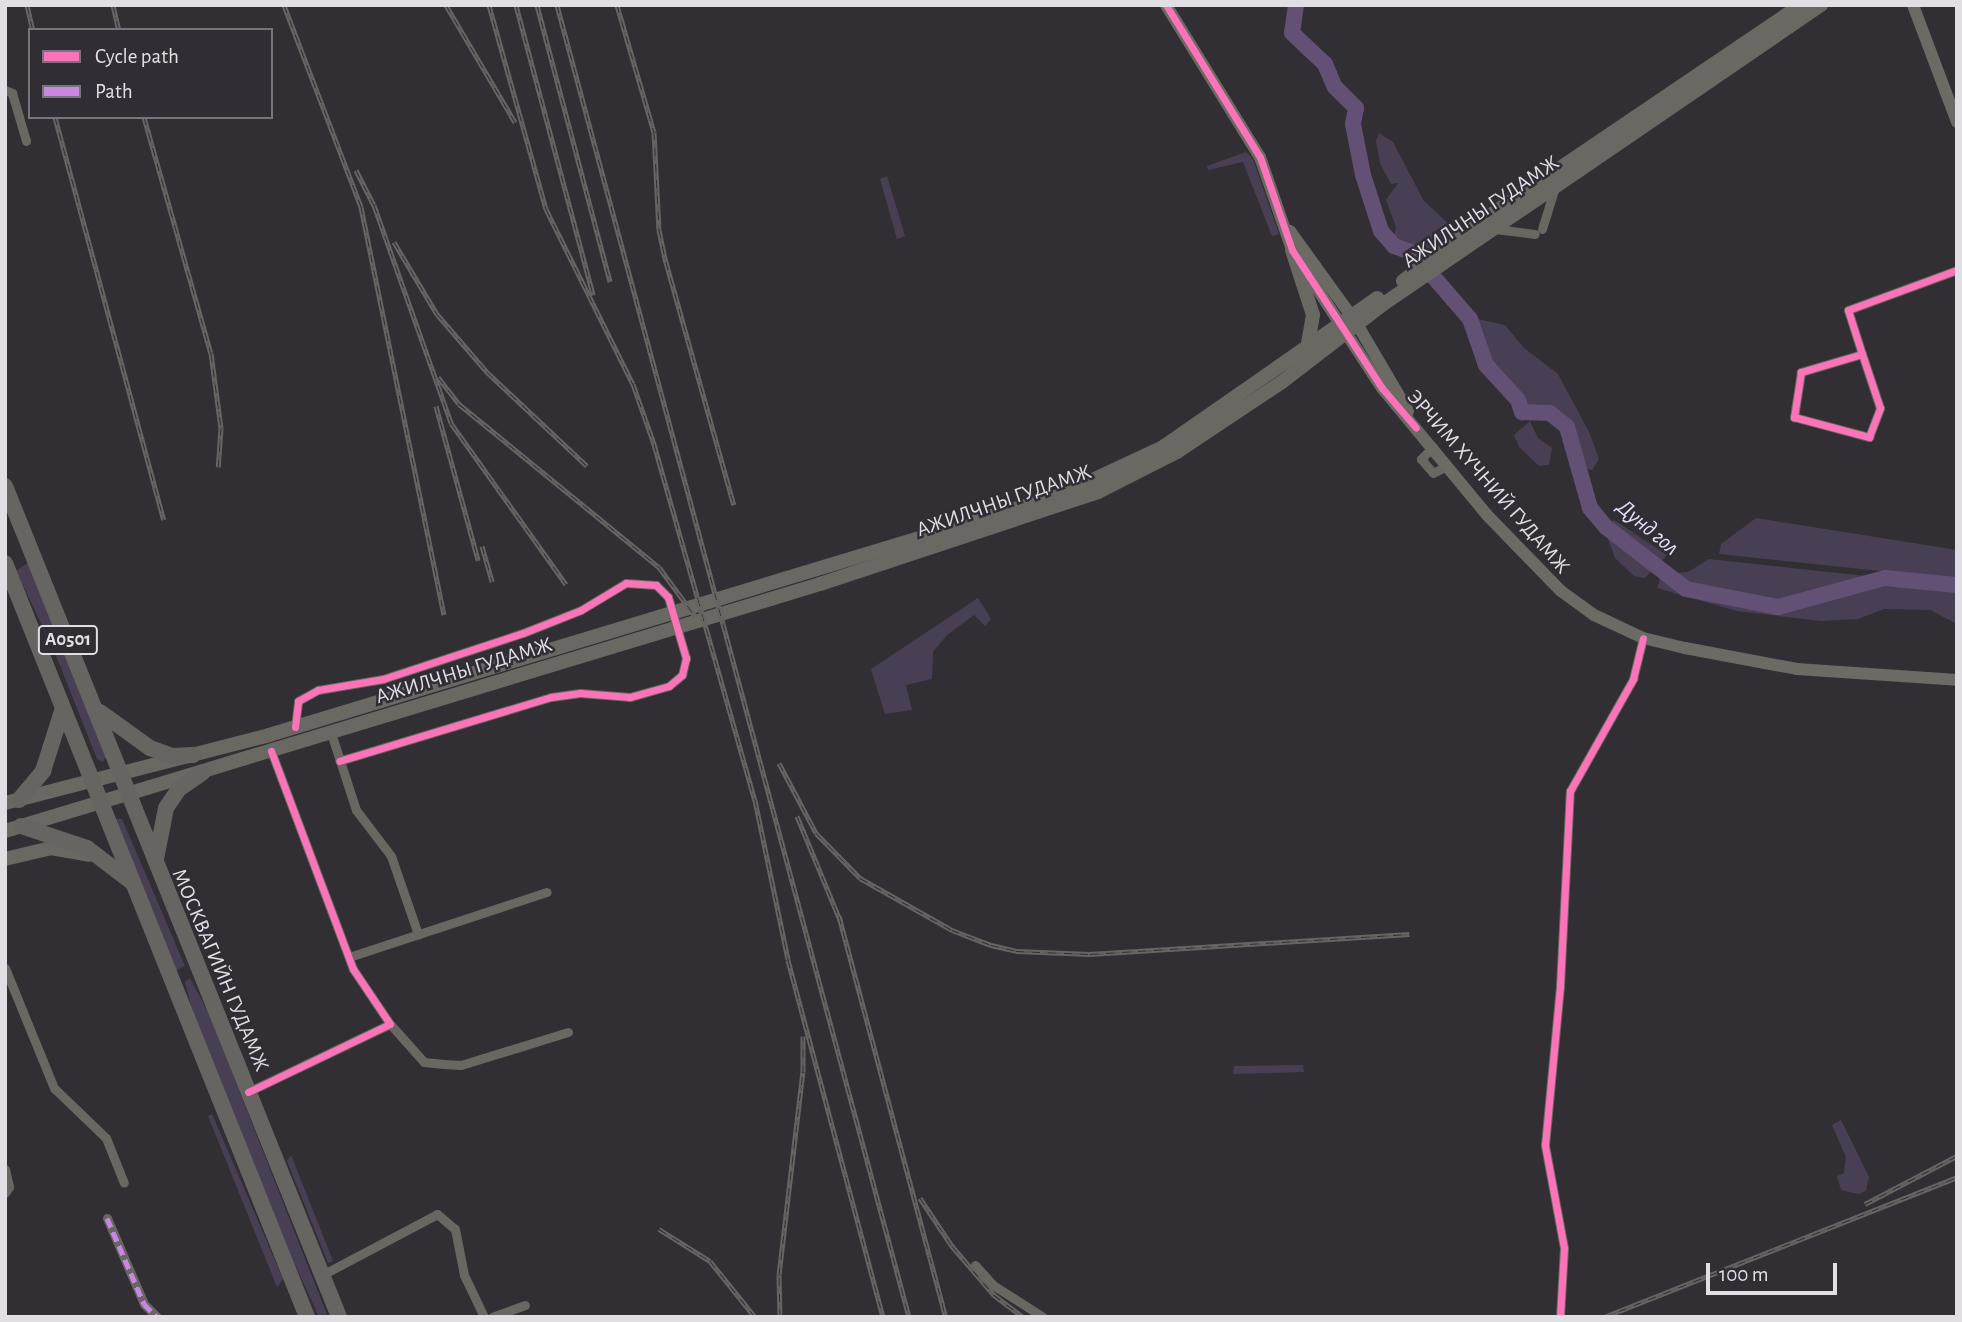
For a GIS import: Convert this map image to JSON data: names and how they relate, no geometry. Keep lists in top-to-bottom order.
{
  "streets": {
    "highway": ["A0501", "МОСКВАГИЙН ГУДАМЖ"],
    "main road": ["АЖИЛЧНЫ ГУДАМЖ"],
    "street": ["ЭРЧИМ ХҮЧНИЙ ГУДАМЖ"]
  },
  "crossings": [
    ["АЖИЛЧНЫ ГУДАМЖ", "ЭРЧИМ ХҮЧНИЙ ГУДАМЖ"],
    ["АЖИЛЧНЫ ГУДАМЖ", "A0501"],
    ["АЖИЛЧНЫ ГУДАМЖ", "МОСКВАГИЙН ГУДАМЖ"],
    ["A0501", "МОСКВАГИЙН ГУДАМЖ"]
  ],
  "water": ["Дунд гол"],
  "legend": ["Cycle path", "Path"],
  "scale_bar": "100 m"
}
